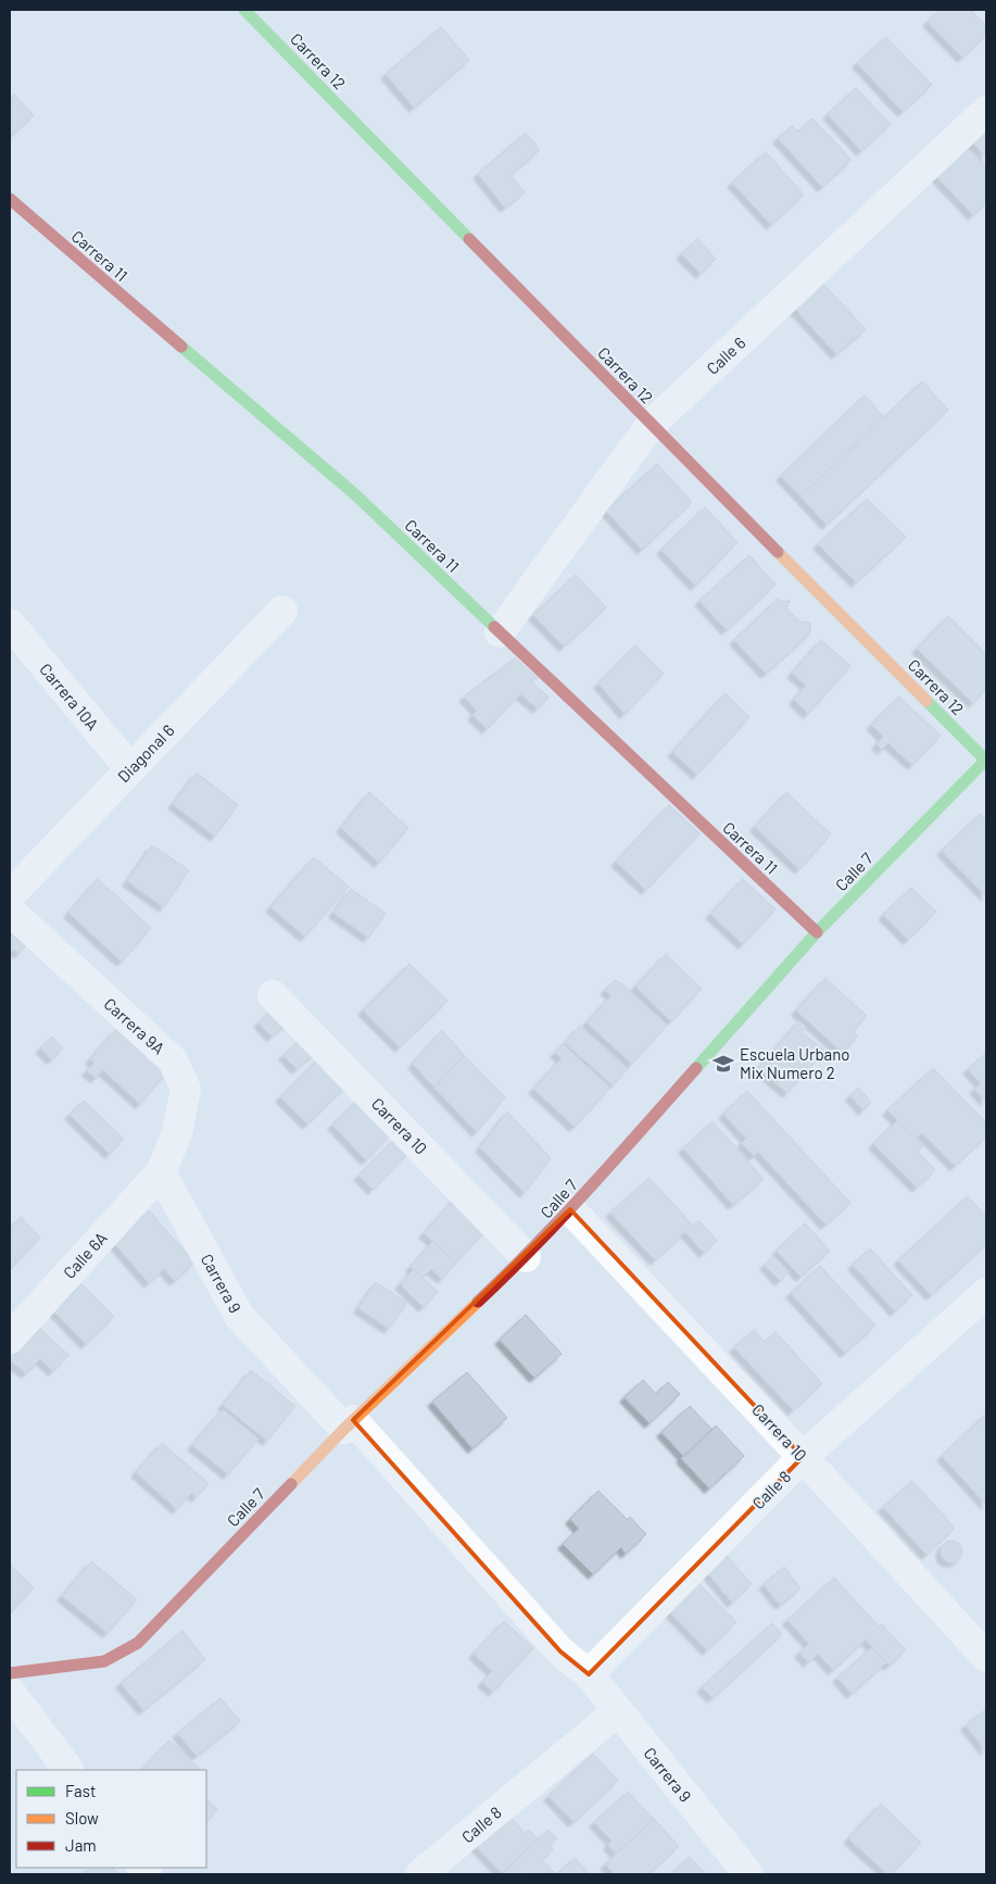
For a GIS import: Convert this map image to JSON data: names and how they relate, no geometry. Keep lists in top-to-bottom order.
{
  "streets": {
    "street": [
      "Carrera 12",
      "Carrera 11",
      "Calle 6",
      "Carrera 10A",
      "Diagonal 6",
      "Calle 7",
      "Carrera 9A",
      "Carrera 10",
      "Calle 6A",
      "Carrera 9",
      "Calle 8"
    ]
  },
  "crossings": [
    ["Carrera 12", "Calle 6"],
    ["Carrera 12", "Calle 7"],
    ["Carrera 11", "Calle 6"],
    ["Carrera 11", "Calle 7"],
    ["Carrera 10A", "Diagonal 6"],
    ["Calle 7", "Carrera 10"],
    ["Calle 7", "Carrera 9"],
    ["Carrera 9A", "Calle 6A"],
    ["Carrera 9A", "Carrera 9"],
    ["Carrera 10", "Calle 8"],
    ["Calle 6A", "Carrera 9"],
    ["Carrera 9", "Calle 8"]
  ],
  "places": {
    "school or university": ["Escuela Urbano Mix Numero 2"]
  },
  "legend": ["Fast", "Slow", "Jam"]
}
